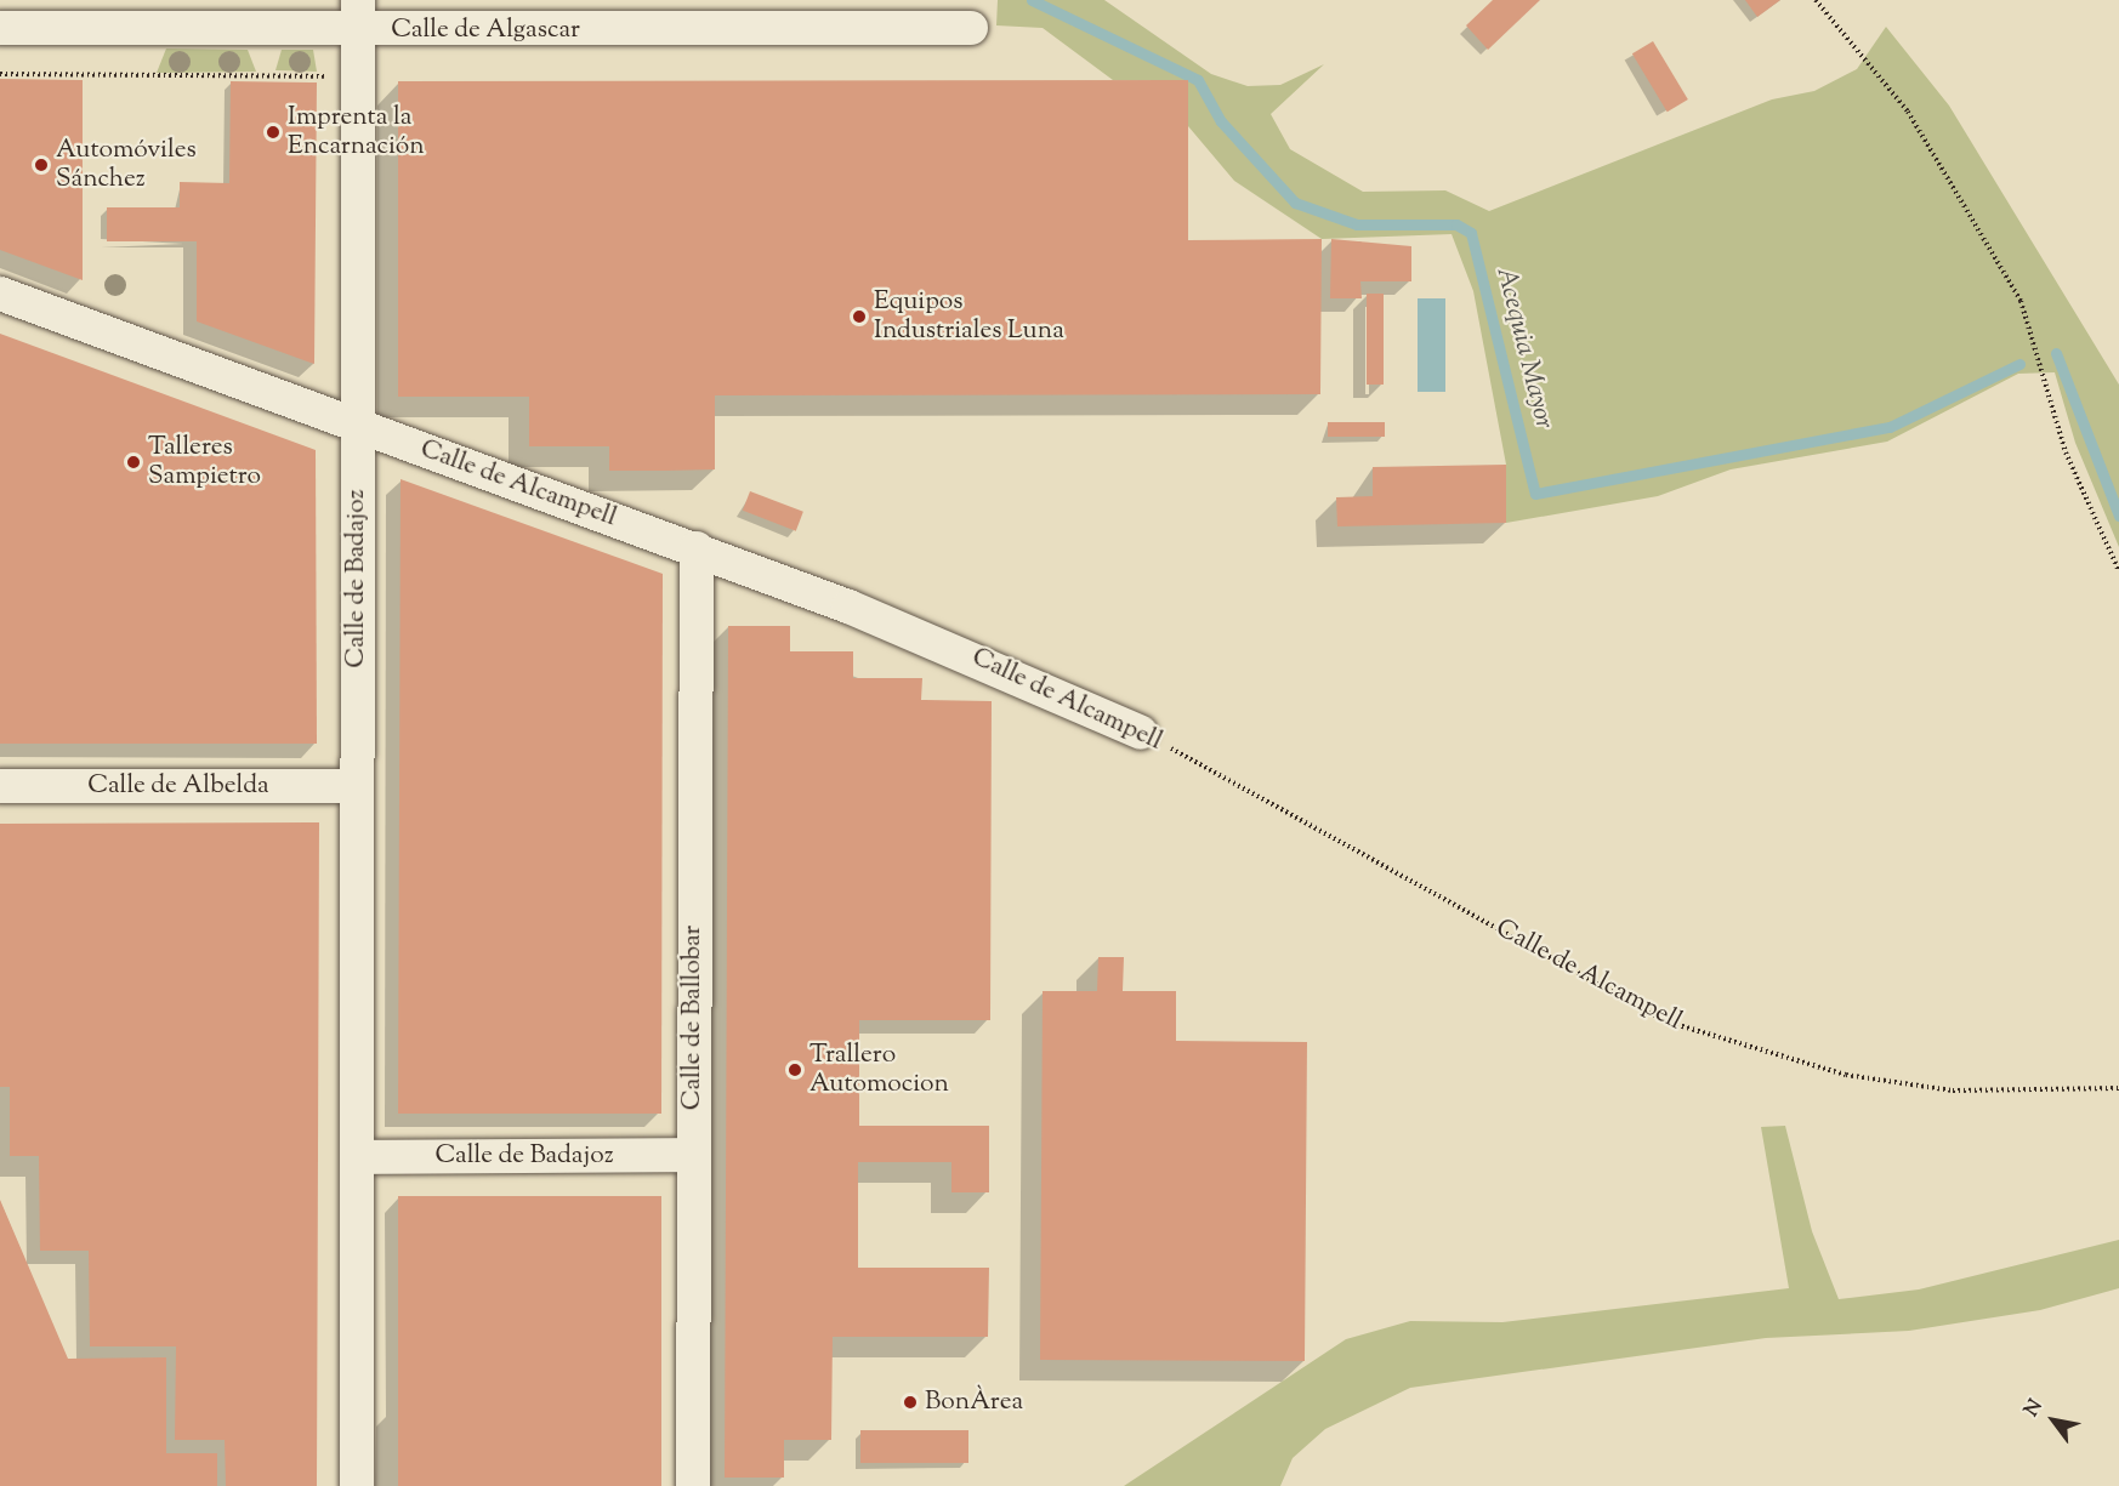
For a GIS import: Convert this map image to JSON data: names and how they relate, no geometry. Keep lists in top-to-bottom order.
{
  "streets": {
    "street": [
      "Calle de Algascar",
      "Calle de Alcampell",
      "Calle de Badajoz",
      "Calle de Albelda",
      "Calle de Ballobar"
    ]
  },
  "crossings": [
    ["Calle de Algascar", "Calle de Badajoz"],
    ["Calle de Alcampell", "Calle de Badajoz"],
    ["Calle de Alcampell", "Calle de Ballobar"],
    ["Calle de Badajoz", "Calle de Albelda"],
    ["Calle de Badajoz", "Calle de Ballobar"]
  ],
  "water": ["Acequia Mayor"],
  "places": [
    "Imprenta la Encarnación",
    "Automóviles Sánchez",
    "Equipos Industriales Luna",
    "Talleres Sampietro",
    "Trallero Automocion",
    "BonÀrea"
  ],
  "north": "top left"
}
